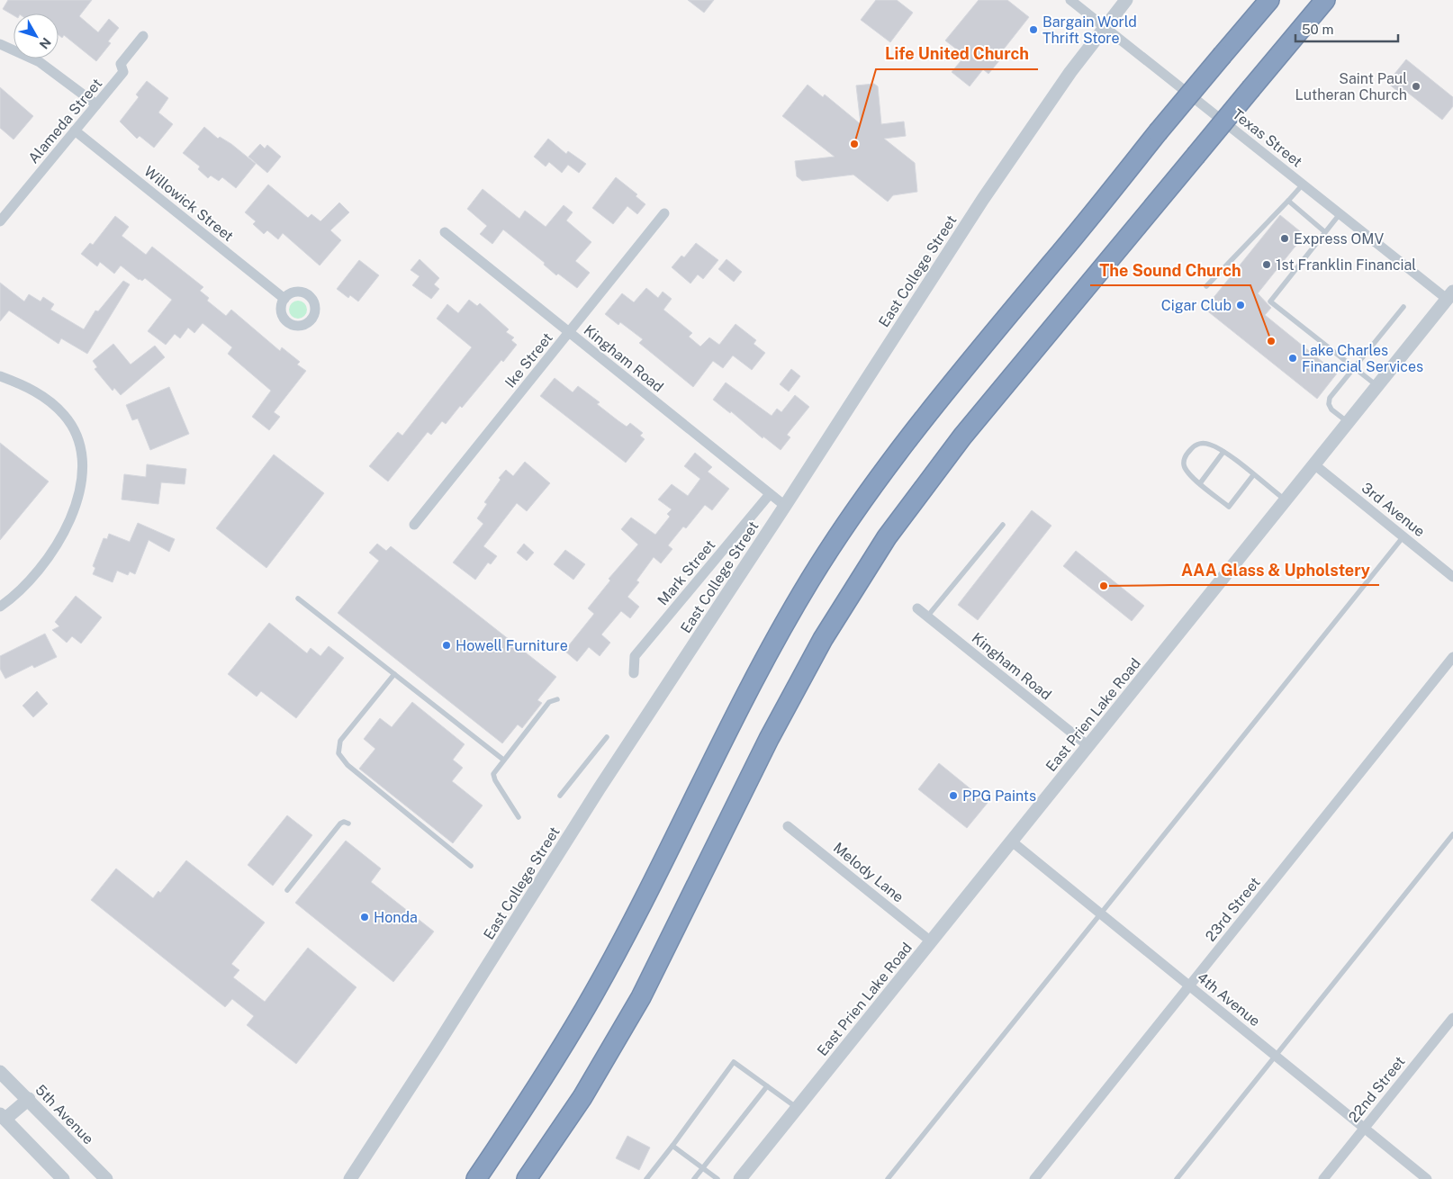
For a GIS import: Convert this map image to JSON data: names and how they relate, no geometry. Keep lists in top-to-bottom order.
{
  "streets": {
    "street": [
      "Alameda Street",
      "Texas Street",
      "Willowick Street",
      "East College Street",
      "Kingham Road",
      "Ike Street",
      "3rd Avenue",
      "Mark Street",
      "East Prien Lake Road",
      "Melody Lane",
      "23rd Street",
      "4th Avenue",
      "22nd Street",
      "5th Avenue"
    ]
  },
  "crossings": [
    ["Alameda Street", "Willowick Street"],
    ["Texas Street", "East College Street"],
    ["Texas Street", "East Prien Lake Road"],
    ["East College Street", "Kingham Road"],
    ["Kingham Road", "Ike Street"],
    ["Kingham Road", "Mark Street"],
    ["Kingham Road", "East Prien Lake Road"],
    ["3rd Avenue", "East Prien Lake Road"],
    ["East Prien Lake Road", "Melody Lane"],
    ["East Prien Lake Road", "4th Avenue"],
    ["23rd Street", "4th Avenue"],
    ["4th Avenue", "22nd Street"]
  ],
  "places": [
    "Bargain World Thrift Store",
    "Saint Paul Lutheran Church",
    "Life United Church",
    "Express OMV",
    "1st Franklin Financial",
    "Cigar Club",
    "The Sound Church",
    "Lake Charles Financial Services",
    "AAA Glass & Upholstery",
    "Howell Furniture",
    "PPG Paints",
    "Honda"
  ],
  "scale_bar": "50 m",
  "north": "bottom right"
}
